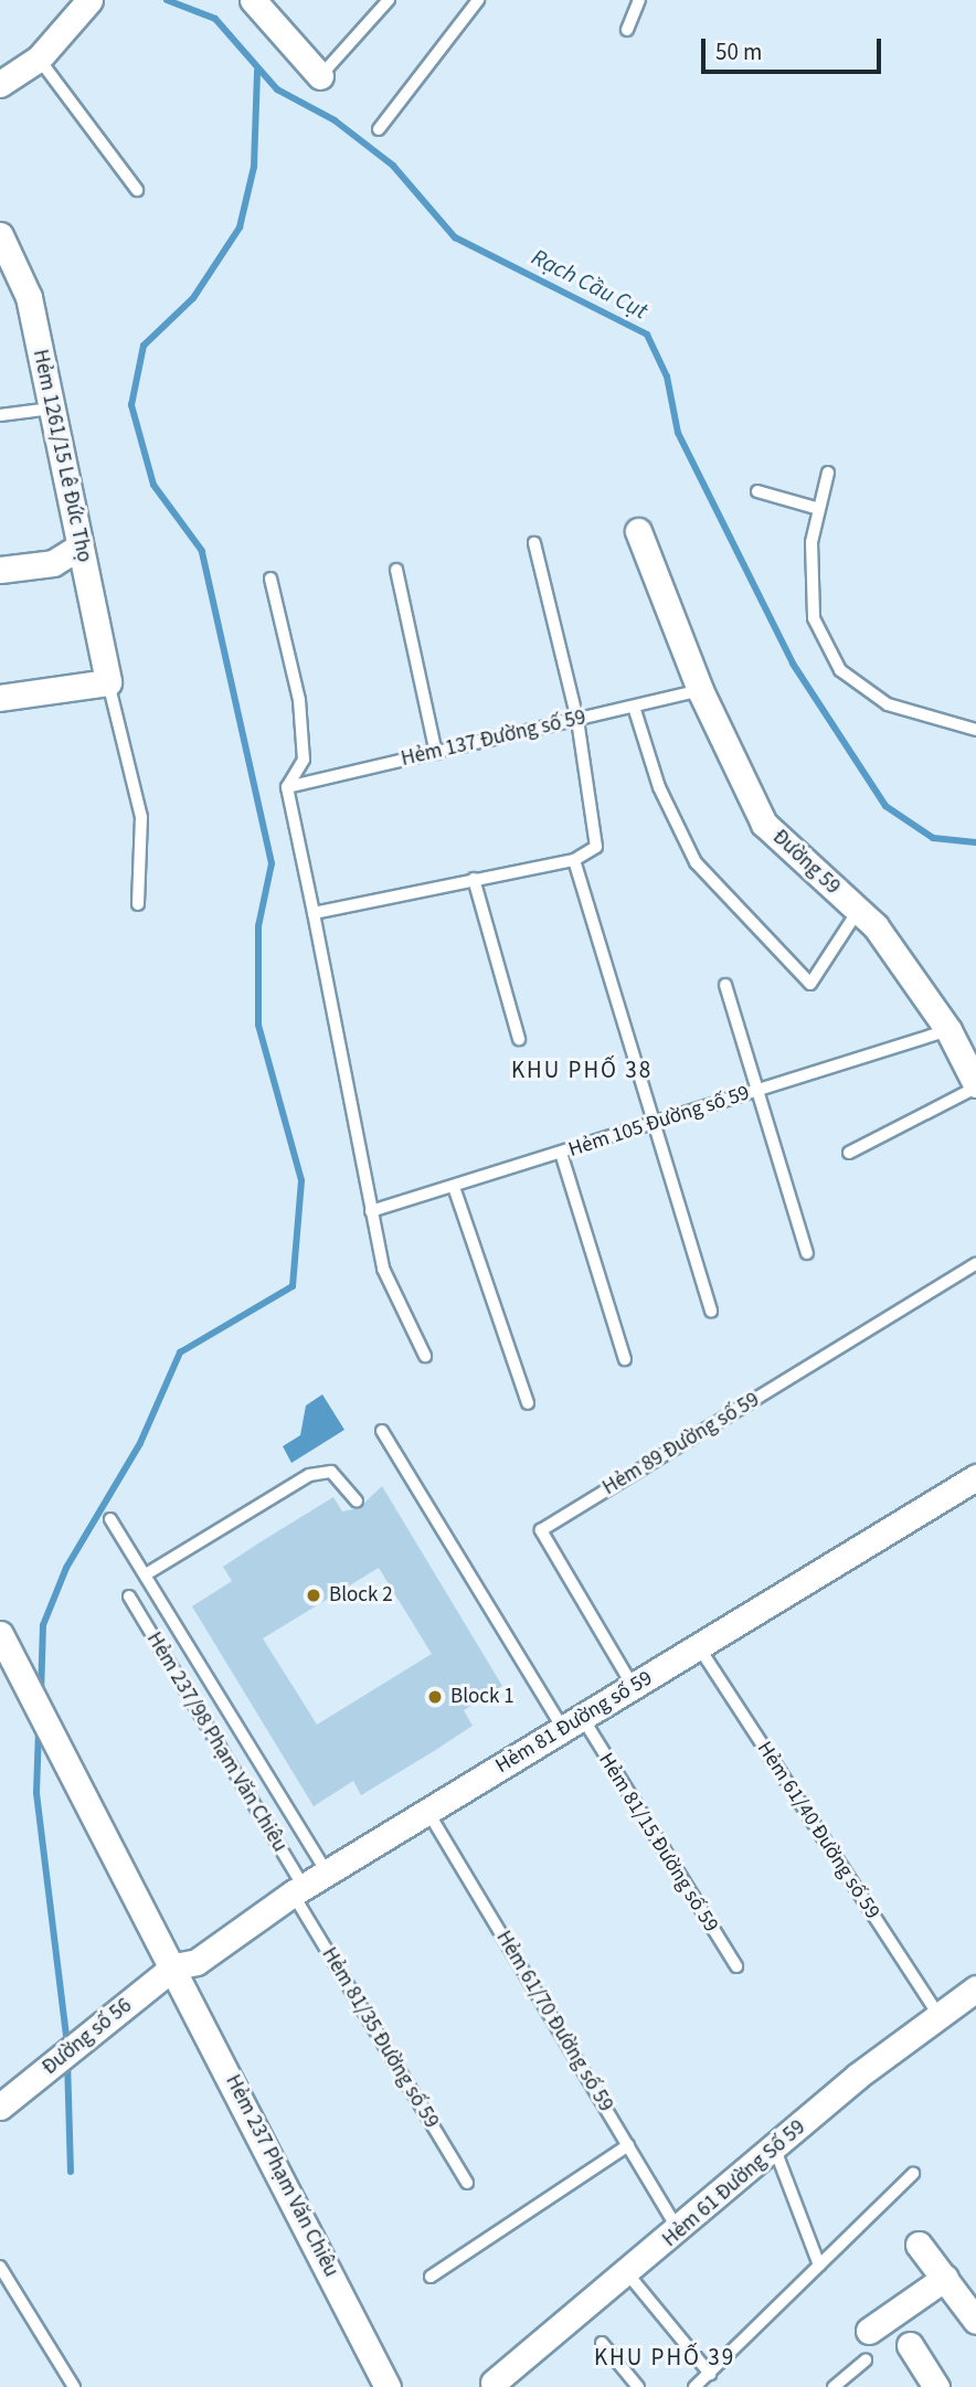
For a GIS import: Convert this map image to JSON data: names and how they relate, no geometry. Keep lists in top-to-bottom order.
{
  "streets": {
    "street": [
      "Hẻm 1261/15 Lê Đức Thọ",
      "Đường 59",
      "Hẻm 81 Đường số 59",
      "Đường số 56",
      "Hẻm 237 Phạm Văn Chiêu",
      "Hẻm 61 Đường Số 59"
    ],
    "lane": [
      "Hẻm 137 Đường số 59",
      "Hẻm 105 Đường số 59",
      "Hẻm 89 Đường số 59",
      "Hẻm 237/98 Phạm Văn Chiêu",
      "Hẻm 61/40 Đường số 59",
      "Hẻm 81/15 Đường số 59",
      "Hẻm 61/70 Đường số 59",
      "Hẻm 81/35 Đường số 59"
    ]
  },
  "crossings": [
    ["Hẻm 137 Đường số 59", "Đường 59"],
    ["Đường 59", "Hẻm 105 Đường số 59"],
    ["Hẻm 89 Đường số 59", "Hẻm 81 Đường số 59"],
    ["Hẻm 81 Đường số 59", "Hẻm 237/98 Phạm Văn Chiêu"],
    ["Hẻm 81 Đường số 59", "Hẻm 61/40 Đường số 59"],
    ["Hẻm 81 Đường số 59", "Hẻm 81/15 Đường số 59"],
    ["Hẻm 81 Đường số 59", "Hẻm 61/70 Đường số 59"],
    ["Hẻm 81 Đường số 59", "Đường số 56"],
    ["Hẻm 81 Đường số 59", "Hẻm 81/35 Đường số 59"],
    ["Hẻm 81 Đường số 59", "Hẻm 237 Phạm Văn Chiêu"],
    ["Hẻm 237/98 Phạm Văn Chiêu", "Hẻm 81/35 Đường số 59"],
    ["Hẻm 61/40 Đường số 59", "Hẻm 61 Đường Số 59"],
    ["Hẻm 61/70 Đường số 59", "Hẻm 61 Đường Số 59"],
    ["Đường số 56", "Hẻm 237 Phạm Văn Chiêu"]
  ],
  "districts": ["KHU PHỐ 38", "KHU PHỐ 39"],
  "water": ["Rạch Cầu Cụt"],
  "places": ["Block 2", "Block 1"],
  "scale_bar": "50 m"
}
